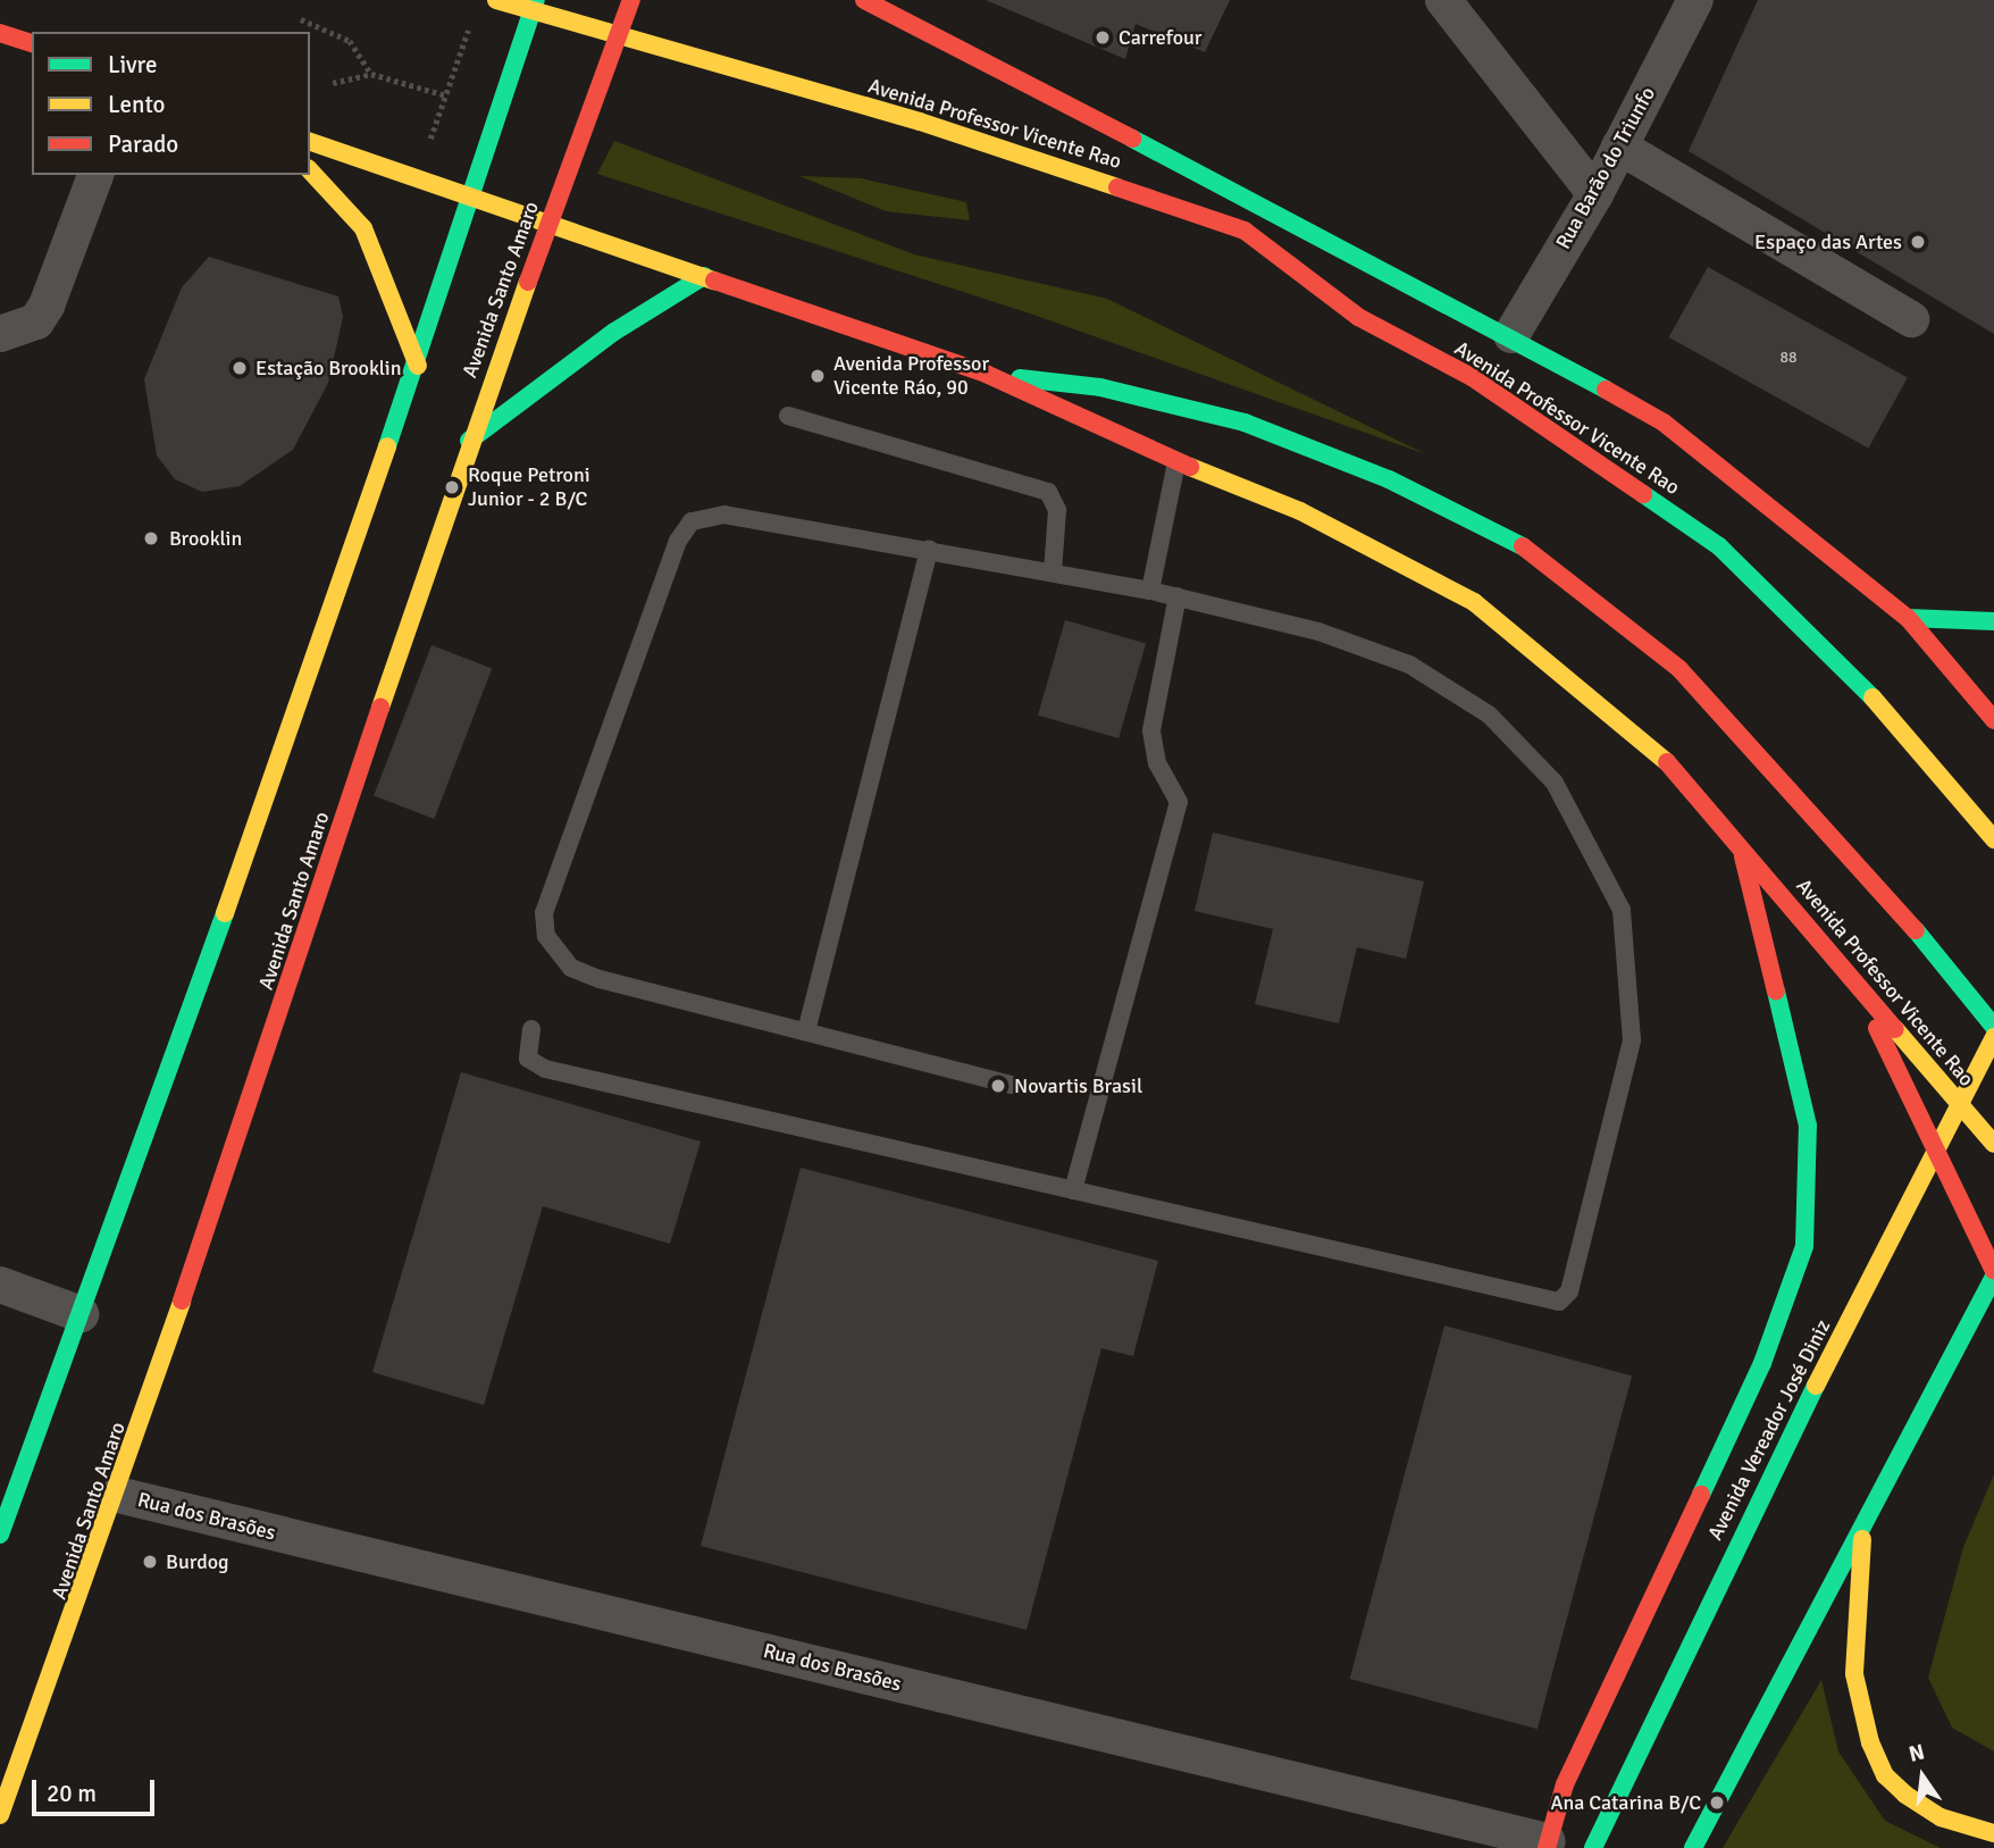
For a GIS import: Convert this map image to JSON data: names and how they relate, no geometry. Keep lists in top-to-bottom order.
{
  "streets": {
    "main road": ["Avenida Professor Vicente Rao", "Avenida Santo Amaro", "Avenida Vereador José Diniz"],
    "street": ["Rua Barão do Triunfo", "Rua dos Brasões"]
  },
  "crossings": [
    ["Avenida Professor Vicente Rao", "Rua Barão do Triunfo"],
    ["Avenida Professor Vicente Rao", "Avenida Santo Amaro"],
    ["Avenida Santo Amaro", "Rua dos Brasões"]
  ],
  "places": [
    "Carrefour",
    "Espaço das Artes",
    "Estação Brooklin",
    "Avenida Professor Vicente Ráo, 90",
    "Roque Petroni Junior - 2 B/C",
    "Brooklin",
    "Novartis Brasil",
    "Burdog",
    "Ana Catarina B/C"
  ],
  "house_numbers": ["88"],
  "legend": ["Livre", "Lento", "Parado"],
  "scale_bar": "20 m",
  "north": "top"
}
